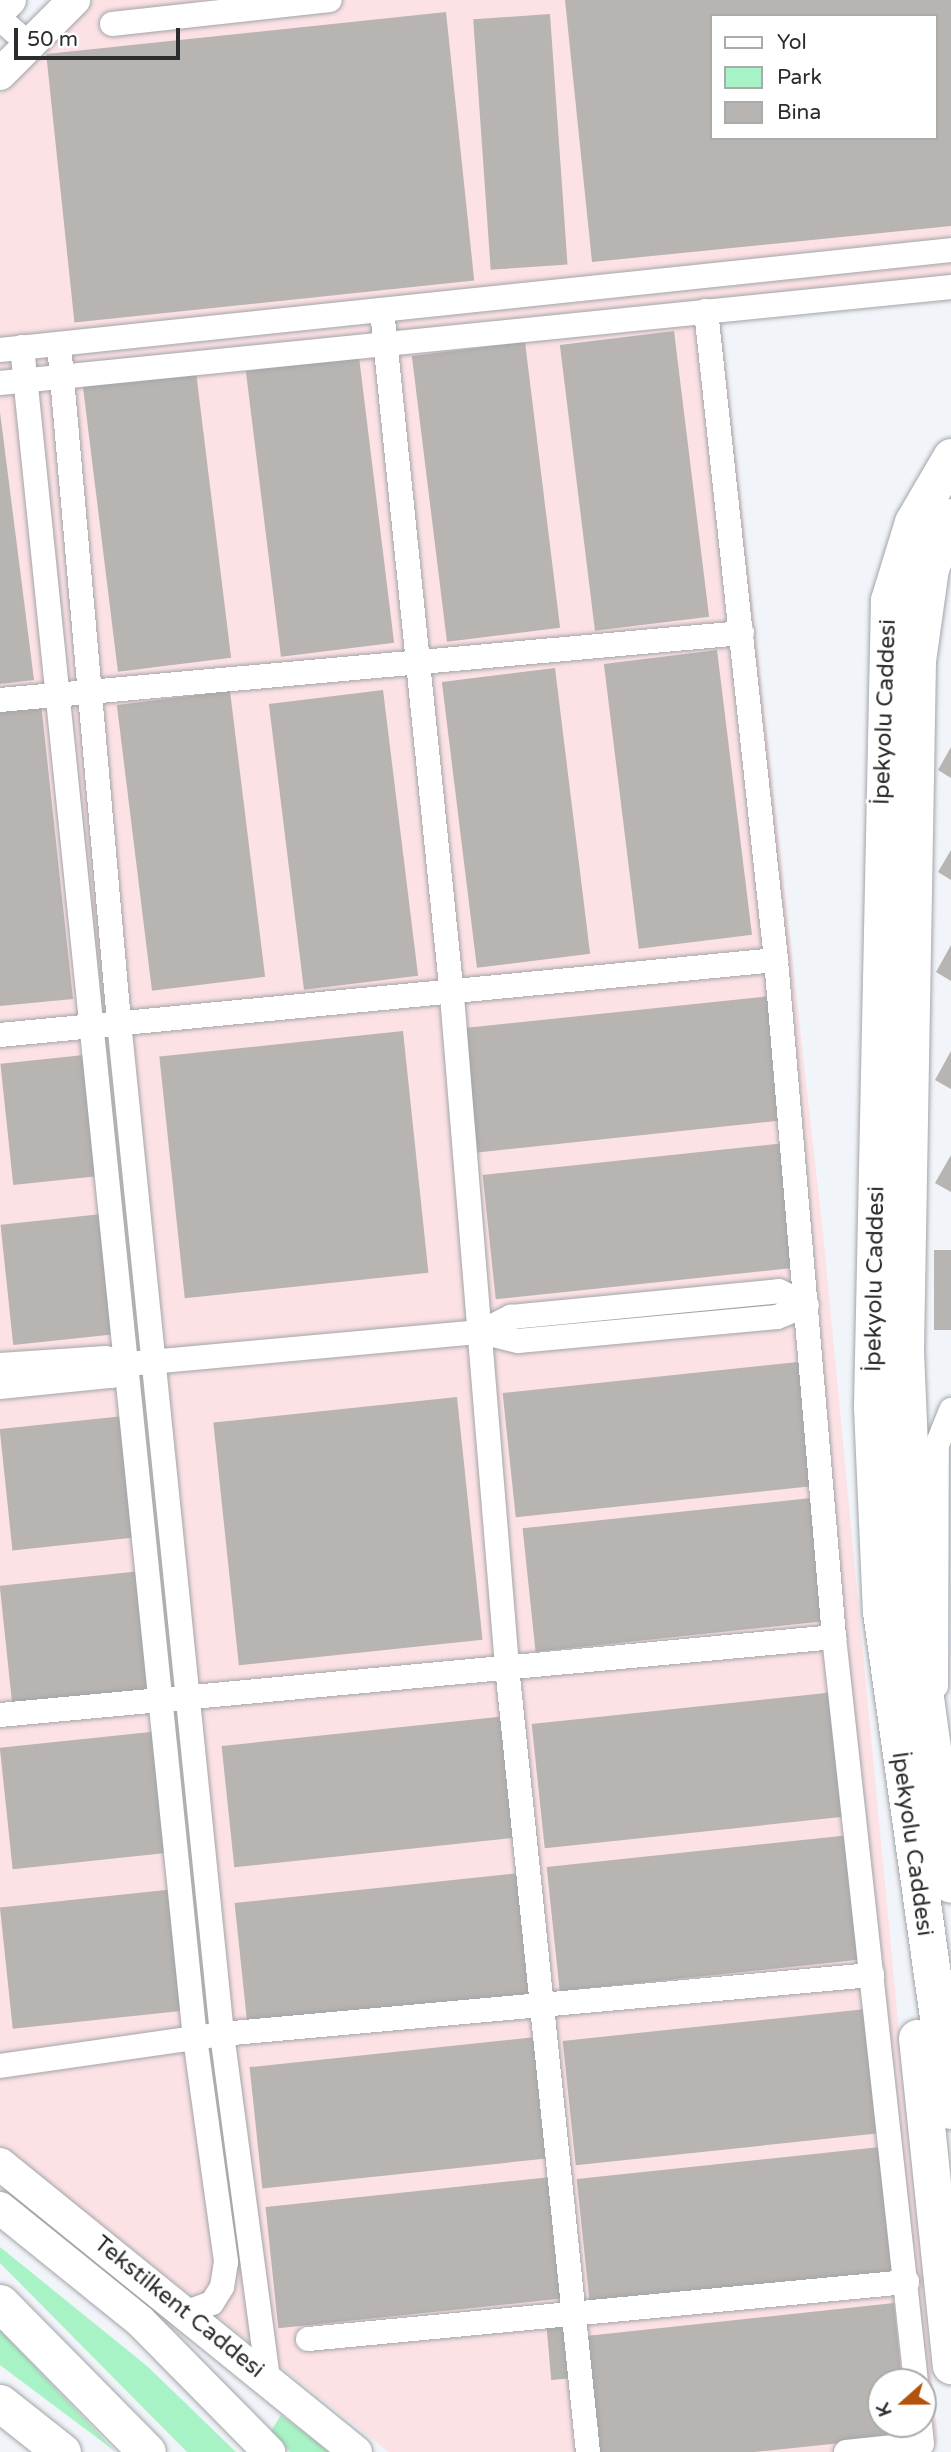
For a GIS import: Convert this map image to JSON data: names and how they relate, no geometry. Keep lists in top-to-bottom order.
{
  "streets": {
    "highway": ["İpekyolu Caddesi"],
    "main road": ["Tekstilkent Caddesi"]
  },
  "legend": ["Yol", "Park", "Bina"],
  "scale_bar": "50 m",
  "north": "left"
}
